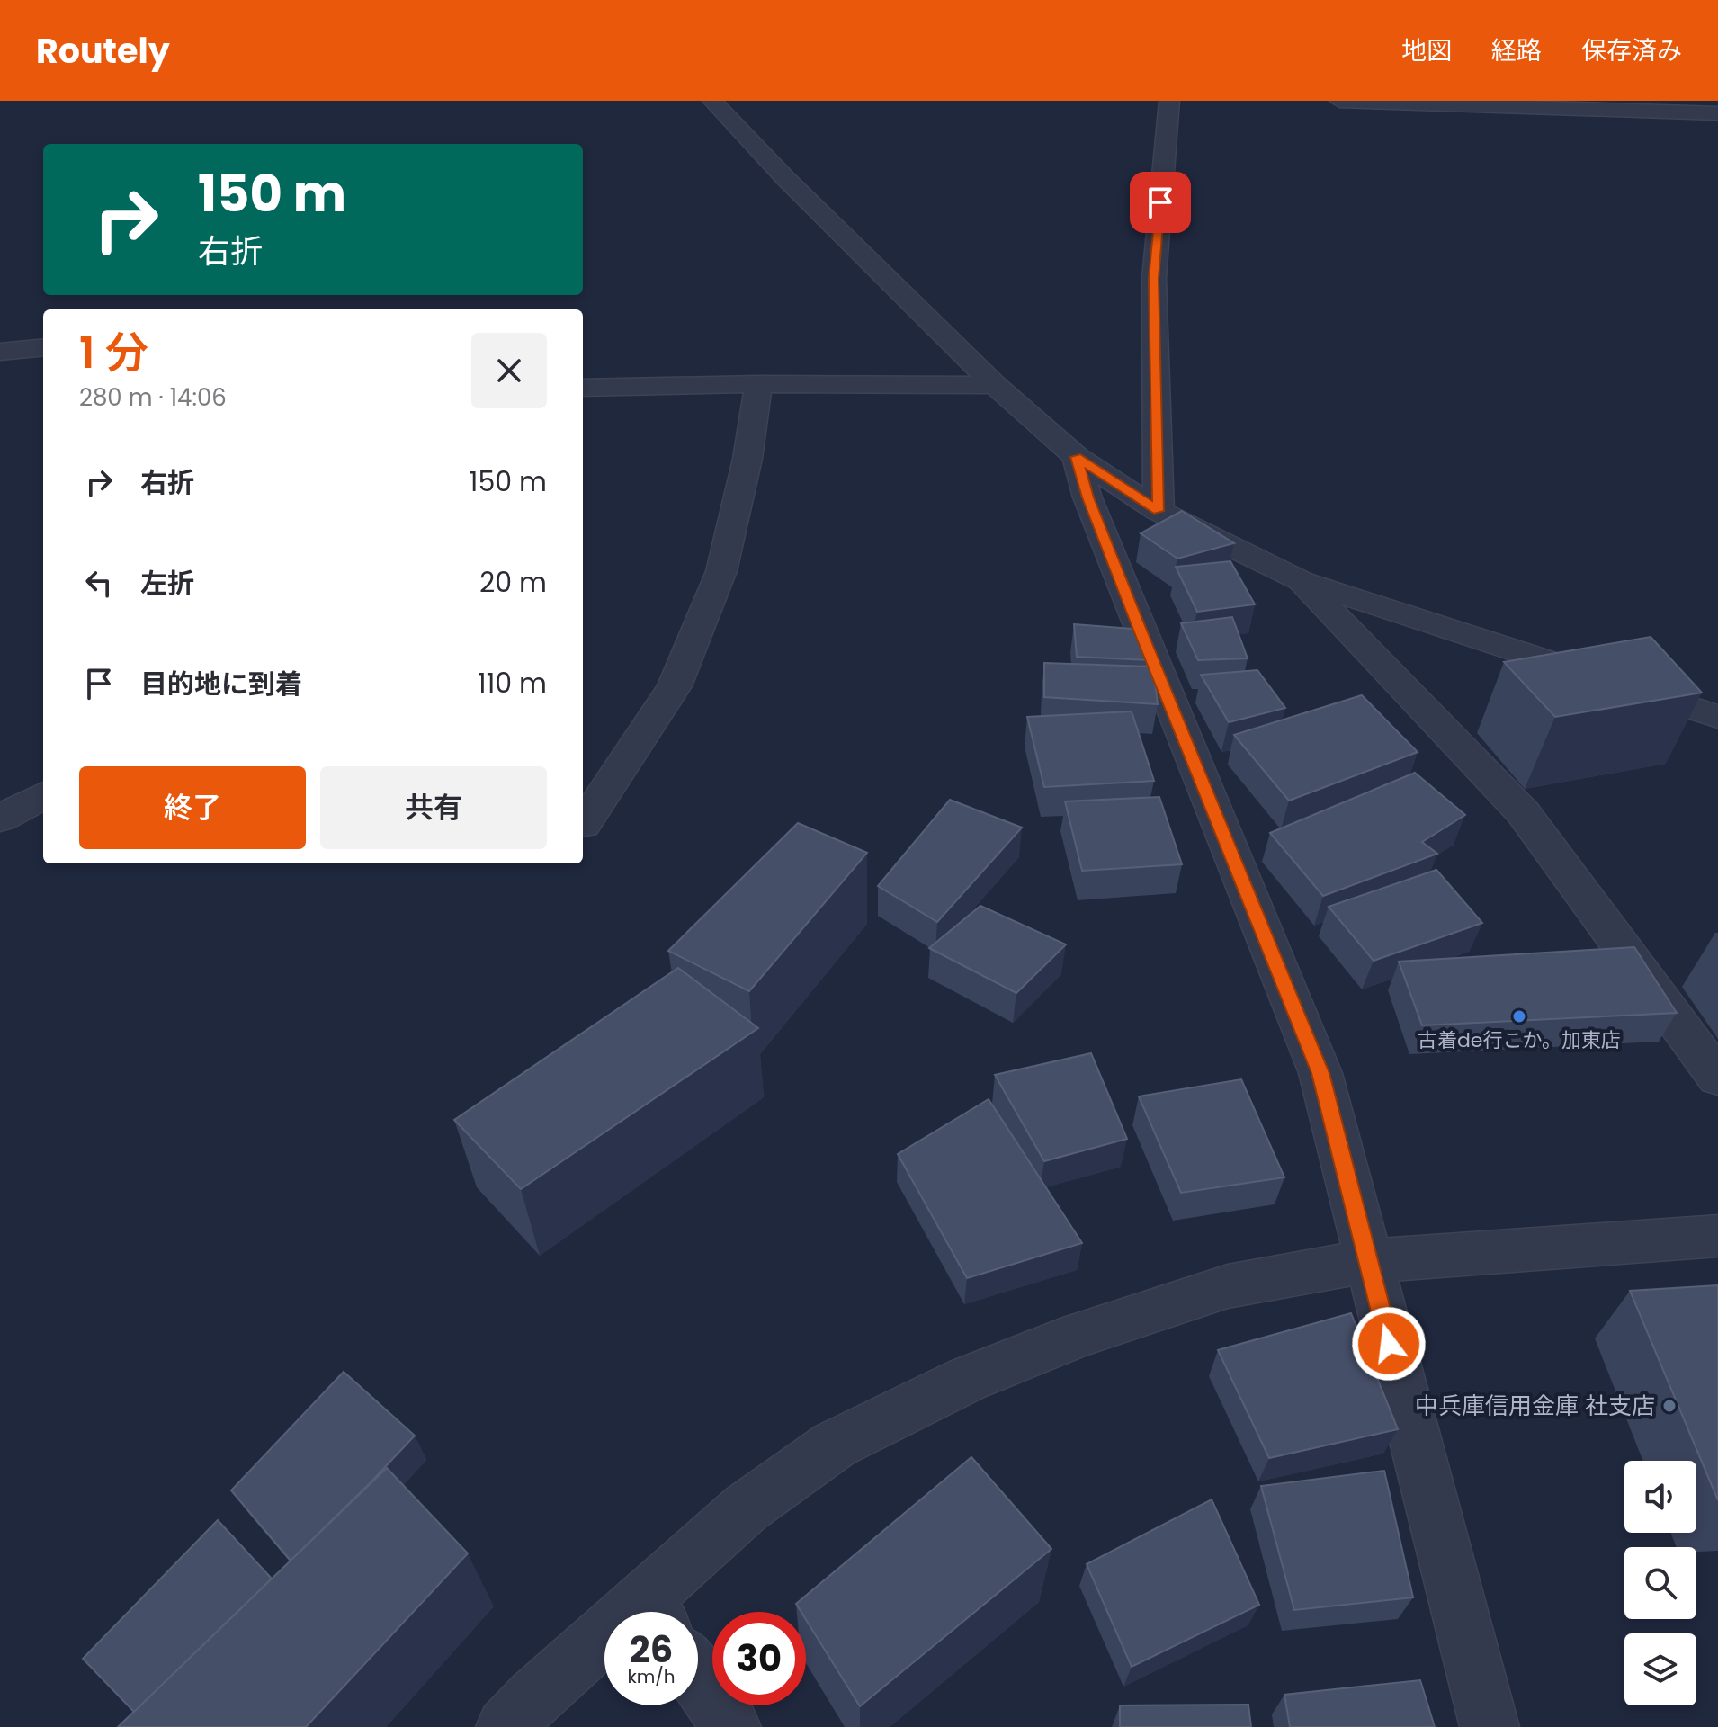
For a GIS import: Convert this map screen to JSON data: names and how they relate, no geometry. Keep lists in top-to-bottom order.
{
  "places": ["古着de行こか。加東店", "中兵庫信用金庫 社支店"],
  "page": {
    "header": "Routely",
    "nav": ["地図", "経路", "保存済み"],
    "turn": ["150 m", "右折"],
    "heading": ["1 分", "280 m · 14:06"],
    "list": [
      {
        "name": "右折",
        "value": "150 m"
      },
      {
        "name": "左折",
        "value": "20 m"
      },
      {
        "name": "目的地に到着",
        "value": "110 m"
      }
    ],
    "buttons": ["終了", "共有"],
    "speed": "26 km/h",
    "limit": "30"
  }
}
